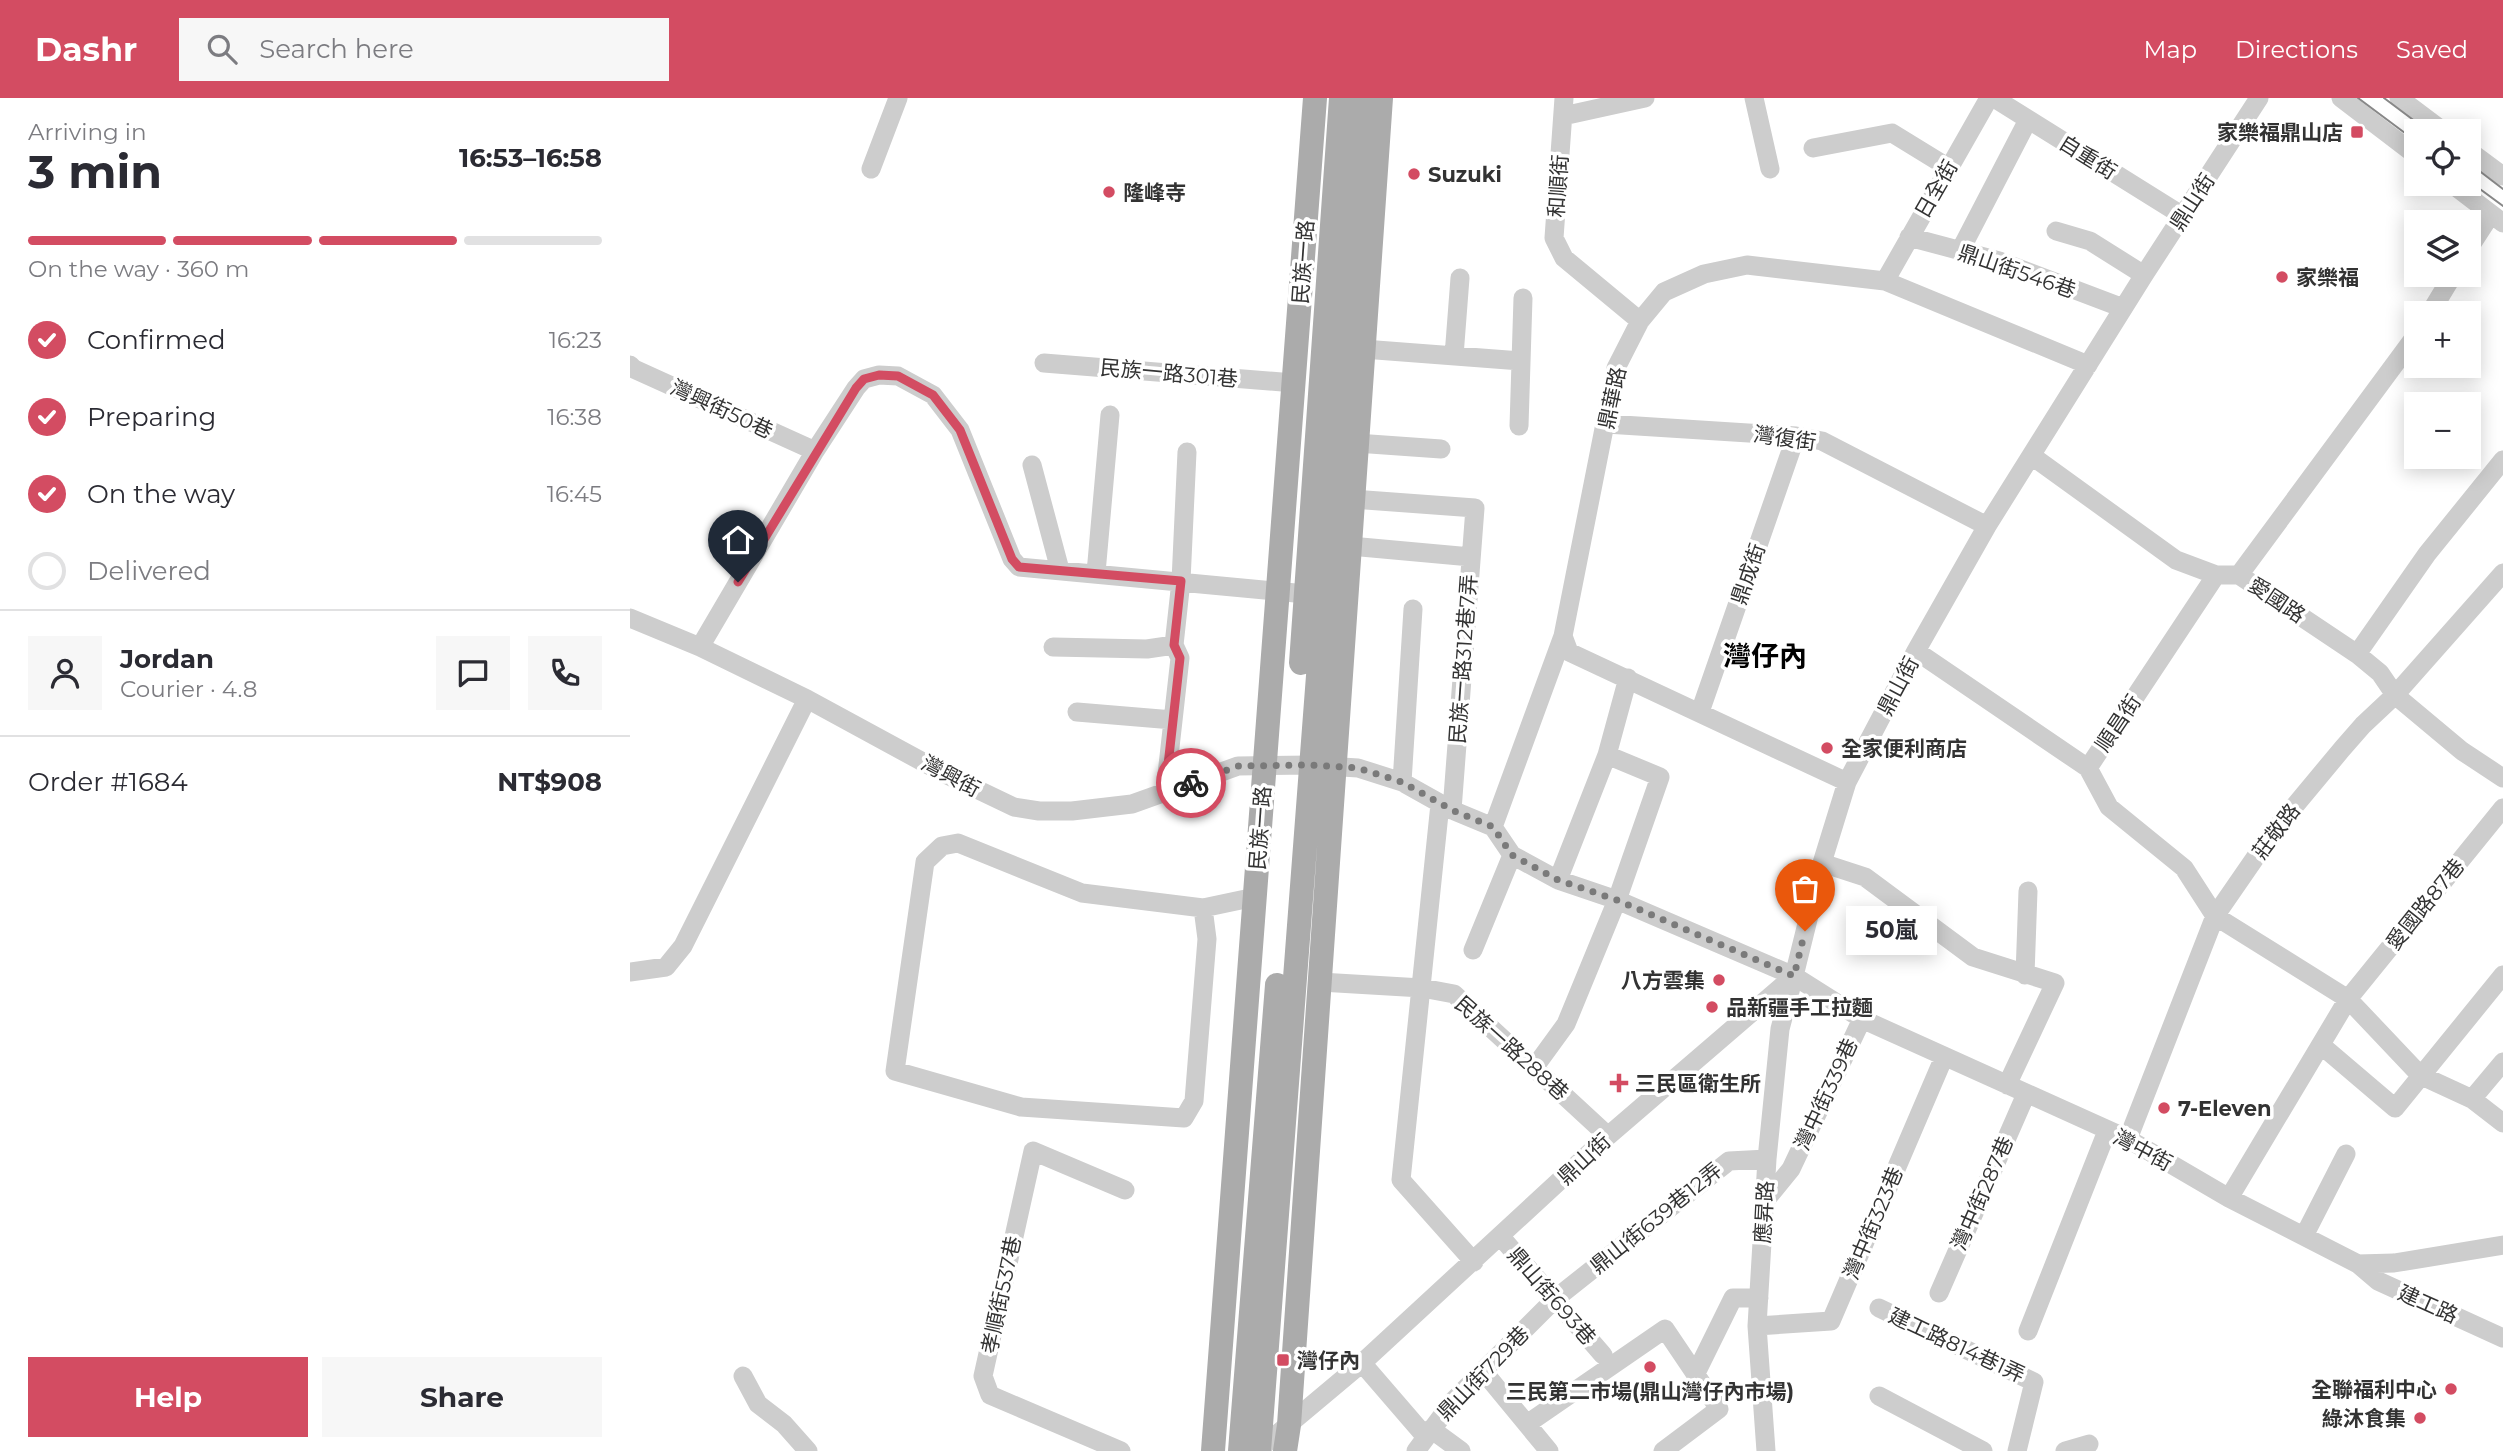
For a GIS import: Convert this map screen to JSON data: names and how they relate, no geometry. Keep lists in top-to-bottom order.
{
  "streets": {
    "main road": ["民族一路"],
    "street": [
      "自重街",
      "和順街",
      "日全街",
      "鼎山街",
      "鼎山街546巷",
      "民族一路301巷",
      "鼎華路",
      "灣興街50巷",
      "灣復街",
      "鼎成街",
      "愛國路",
      "民族一路312巷7弄",
      "順昌街",
      "灣興街",
      "莊敬路",
      "愛國路87巷",
      "民族一路288巷",
      "灣中街339巷",
      "灣中街",
      "灣中街287巷",
      "應昇路",
      "鼎山街639巷12弄",
      "灣中街323巷",
      "孝順街537巷",
      "鼎山街693巷",
      "建工路",
      "建工路814巷1弄",
      "鼎山街729巷"
    ]
  },
  "crossings": [
    ["自重街", "日全街"],
    ["自重街", "鼎山街"],
    ["和順街", "鼎華路"],
    ["日全街", "鼎山街546巷"],
    ["日全街", "鼎華路"],
    ["鼎山街", "民族一路"],
    ["鼎山街", "鼎山街546巷"],
    ["鼎山街", "鼎華路"],
    ["鼎山街", "灣復街"],
    ["鼎山街", "愛國路"],
    ["鼎山街", "民族一路312巷7弄"],
    ["鼎山街", "順昌街"],
    ["鼎山街", "民族一路288巷"],
    ["鼎山街", "灣中街"],
    ["鼎山街", "應昇路"],
    ["鼎山街", "鼎山街693巷"],
    ["民族一路", "民族一路301巷"],
    ["民族一路", "民族一路312巷7弄"],
    ["民族一路", "灣興街"],
    ["民族一路", "民族一路288巷"],
    ["鼎華路", "灣復街"],
    ["鼎華路", "灣興街"],
    ["灣復街", "鼎成街"],
    ["愛國路", "順昌街"],
    ["愛國路", "莊敬路"],
    ["民族一路312巷7弄", "灣興街"],
    ["民族一路312巷7弄", "民族一路288巷"],
    ["莊敬路", "灣中街"],
    ["愛國路87巷", "灣中街"],
    ["灣中街339巷", "灣中街"],
    ["灣中街339巷", "應昇路"],
    ["灣中街", "灣中街287巷"],
    ["灣中街", "應昇路"],
    ["灣中街", "灣中街323巷"],
    ["灣中街", "建工路"],
    ["應昇路", "鼎山街639巷12弄"],
    ["應昇路", "灣中街323巷"],
    ["鼎山街639巷12弄", "鼎山街693巷"],
    ["鼎山街639巷12弄", "鼎山街729巷"],
    ["鼎山街693巷", "鼎山街729巷"]
  ],
  "districts": ["灣仔內"],
  "places": {
    "transit": ["家樂福鼎山店", "灣仔內"],
    "other": [
      "Suzuki",
      "隆峰寺",
      "家樂福",
      "全家便利商店",
      "50嵐",
      "八方雲集",
      "品新疆手工拉麵",
      "7-Eleven",
      "三民第二市場(鼎山灣仔內市場)",
      "全聯福利中心",
      "綠沐食集"
    ],
    "health": ["三民區衛生所"]
  },
  "page": {
    "header": "Dashr",
    "search": "Search here",
    "nav": ["Map", "Directions", "Saved"],
    "heading": ["3 min", "Arriving in", "16:53–16:58"],
    "panel": [
      "Jordan",
      "Courier · 4.8",
      "Order #1684",
      "NT$908"
    ],
    "map_buttons": ["+", "−"],
    "bar": "On the way · 360 m",
    "list": [
      ["Confirmed", "16:23"],
      ["Preparing", "16:38"],
      ["On the way", "16:45"],
      "Delivered"
    ],
    "bubble": "50嵐",
    "buttons": ["Help", "Share"]
  }
}
